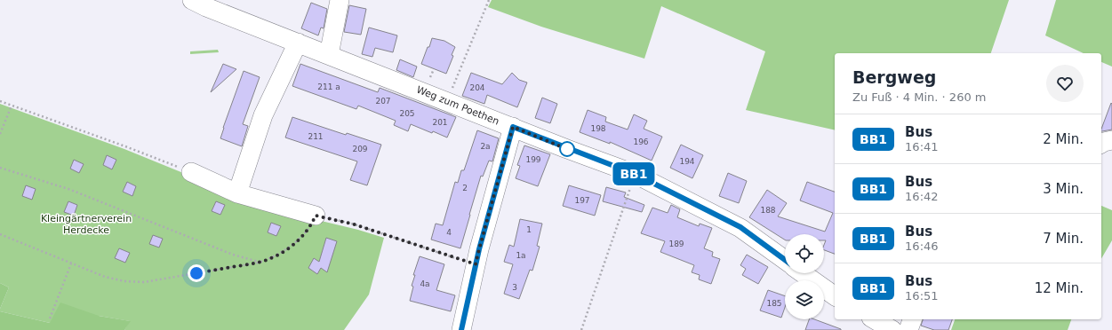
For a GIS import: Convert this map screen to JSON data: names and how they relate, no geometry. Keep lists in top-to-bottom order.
{
  "streets": {
    "street": ["Weg zum Poethen"]
  },
  "parks": ["Kleingärtnerverein Herdecke"],
  "lines": ["bus line BB1"],
  "house_numbers": [
    "211 a",
    "204",
    "207",
    "205",
    "201",
    "198",
    "211",
    "196",
    "2a",
    "209",
    "199",
    "194",
    "2",
    "197",
    "188",
    "1",
    "4",
    "189",
    "1a",
    "4a",
    "3",
    "185"
  ],
  "page": {
    "on_map": "BB1",
    "heading": ["Bergweg", "Zu Fuß · 4 Min. · 260 m"],
    "list": [
      {
        "mark": "BB1",
        "name": "Bus",
        "note": "16:41",
        "value": "2 Min."
      },
      {
        "mark": "BB1",
        "name": "Bus",
        "note": "16:42",
        "value": "3 Min."
      },
      {
        "mark": "BB1",
        "name": "Bus",
        "note": "16:46",
        "value": "7 Min."
      },
      {
        "mark": "BB1",
        "name": "Bus",
        "note": "16:51",
        "value": "12 Min."
      }
    ]
  }
}
